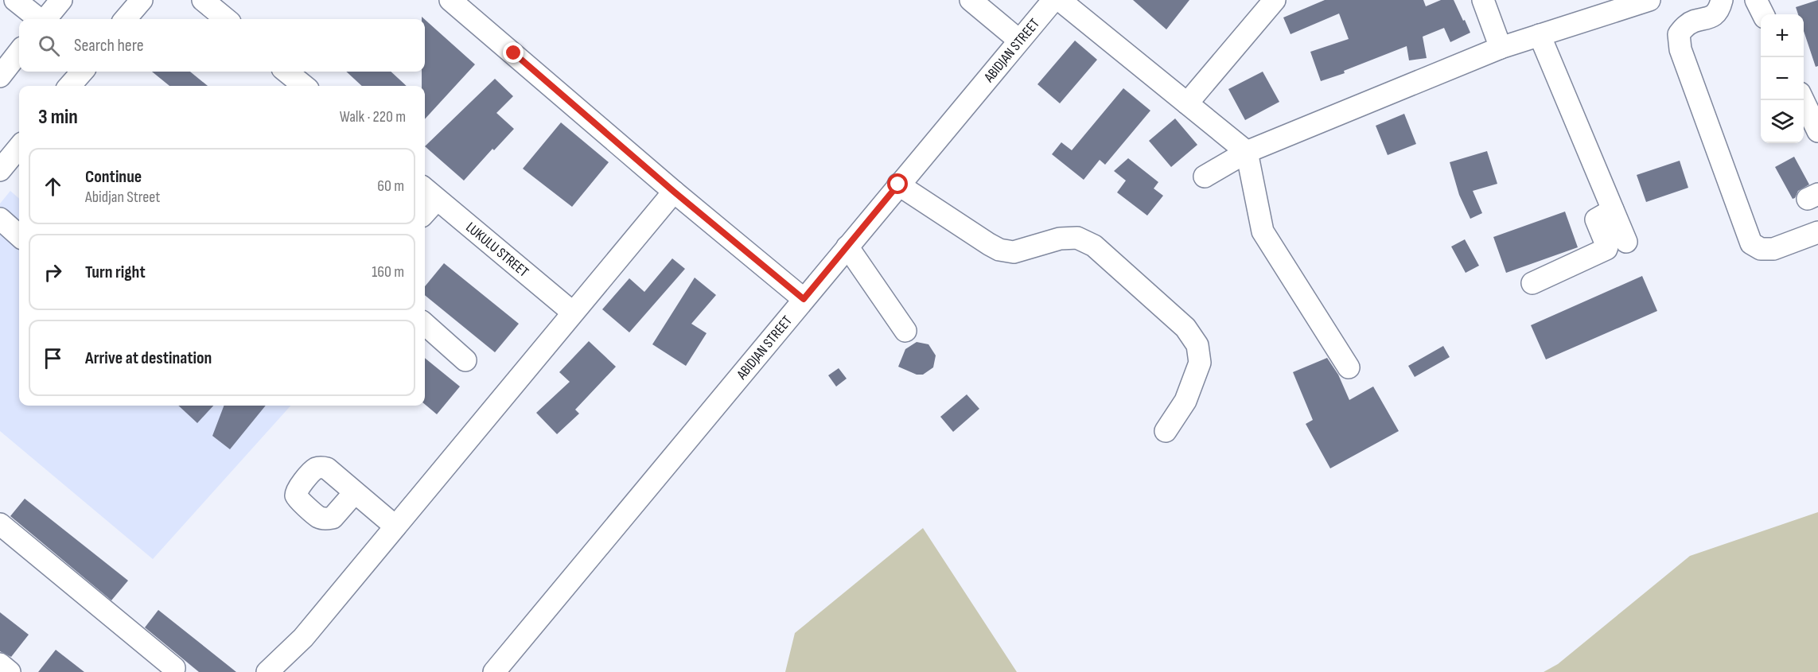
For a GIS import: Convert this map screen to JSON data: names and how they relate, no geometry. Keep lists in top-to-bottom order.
{
  "streets": {
    "street": ["ABIDJAN STREET", "LUKULU STREET"]
  },
  "page": {
    "map_buttons": ["+", "−"],
    "search": "Search here",
    "heading": ["3 min", "Walk · 220 m"],
    "list": [
      ["Continue", "Abidjan Street", "60 m"],
      ["Turn right", "160 m"],
      "Arrive at destination"
    ]
  }
}
